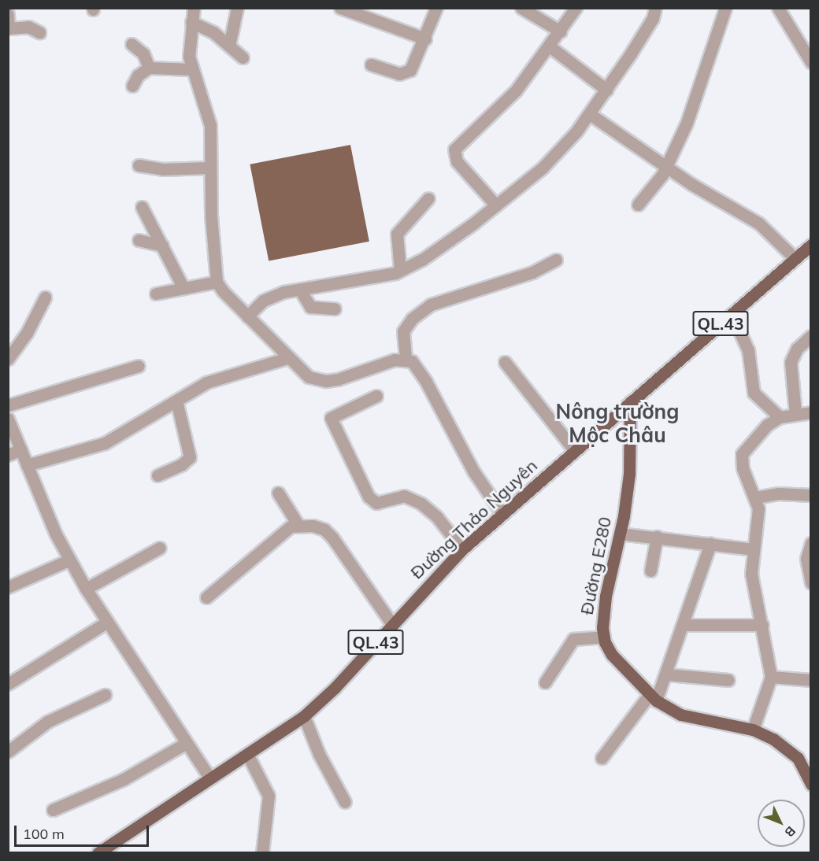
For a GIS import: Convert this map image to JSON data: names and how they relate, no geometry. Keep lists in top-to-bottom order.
{
  "streets": {
    "main road": ["QL.43", "Đường Thảo Nguyên", "Đường E280"]
  },
  "crossings": [
    ["QL.43", "Đường Thảo Nguyên"],
    ["QL.43", "Đường E280"],
    ["Đường Thảo Nguyên", "Đường E280"]
  ],
  "districts": ["Nông trường Mộc Châu"],
  "scale_bar": "100 m",
  "north": "bottom right"
}
